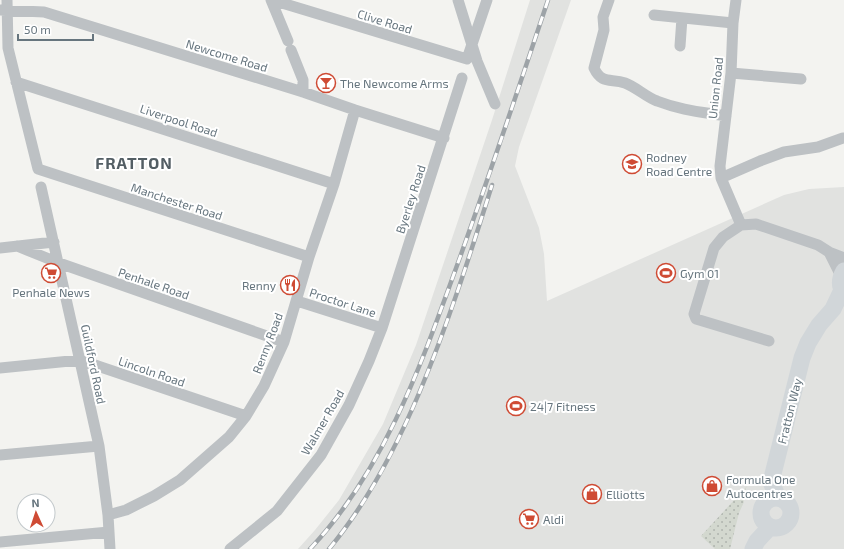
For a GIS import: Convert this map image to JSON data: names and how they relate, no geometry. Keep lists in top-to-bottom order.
{
  "streets": {
    "main road": ["Fratton Way"],
    "street": [
      "Clive Road",
      "Newcome Road",
      "Union Road",
      "Liverpool Road",
      "Byerley Road",
      "Manchester Road",
      "Penhale Road",
      "Proctor Lane",
      "Renny Road",
      "Guildford Road",
      "Lincoln Road",
      "Walmer Road"
    ]
  },
  "crossings": [
    ["Newcome Road", "Byerley Road"],
    ["Newcome Road", "Renny Road"],
    ["Liverpool Road", "Manchester Road"],
    ["Liverpool Road", "Renny Road"],
    ["Byerley Road", "Proctor Lane"],
    ["Byerley Road", "Walmer Road"],
    ["Manchester Road", "Renny Road"],
    ["Penhale Road", "Renny Road"],
    ["Penhale Road", "Guildford Road"],
    ["Proctor Lane", "Renny Road"],
    ["Proctor Lane", "Walmer Road"],
    ["Renny Road", "Guildford Road"],
    ["Renny Road", "Lincoln Road"],
    ["Guildford Road", "Lincoln Road"]
  ],
  "districts": ["FRATTON"],
  "places": {
    "bar": ["The Newcome Arms"],
    "school or university": ["Rodney Road Centre"],
    "supermarket": ["Penhale News", "Aldi"],
    "sports": ["Gym 01", "24|7 Fitness"],
    "restaurant": ["Renny"],
    "shop": ["Formula One Autocentres", "Elliotts"]
  },
  "scale_bar": "50 m",
  "north": "top"
}
